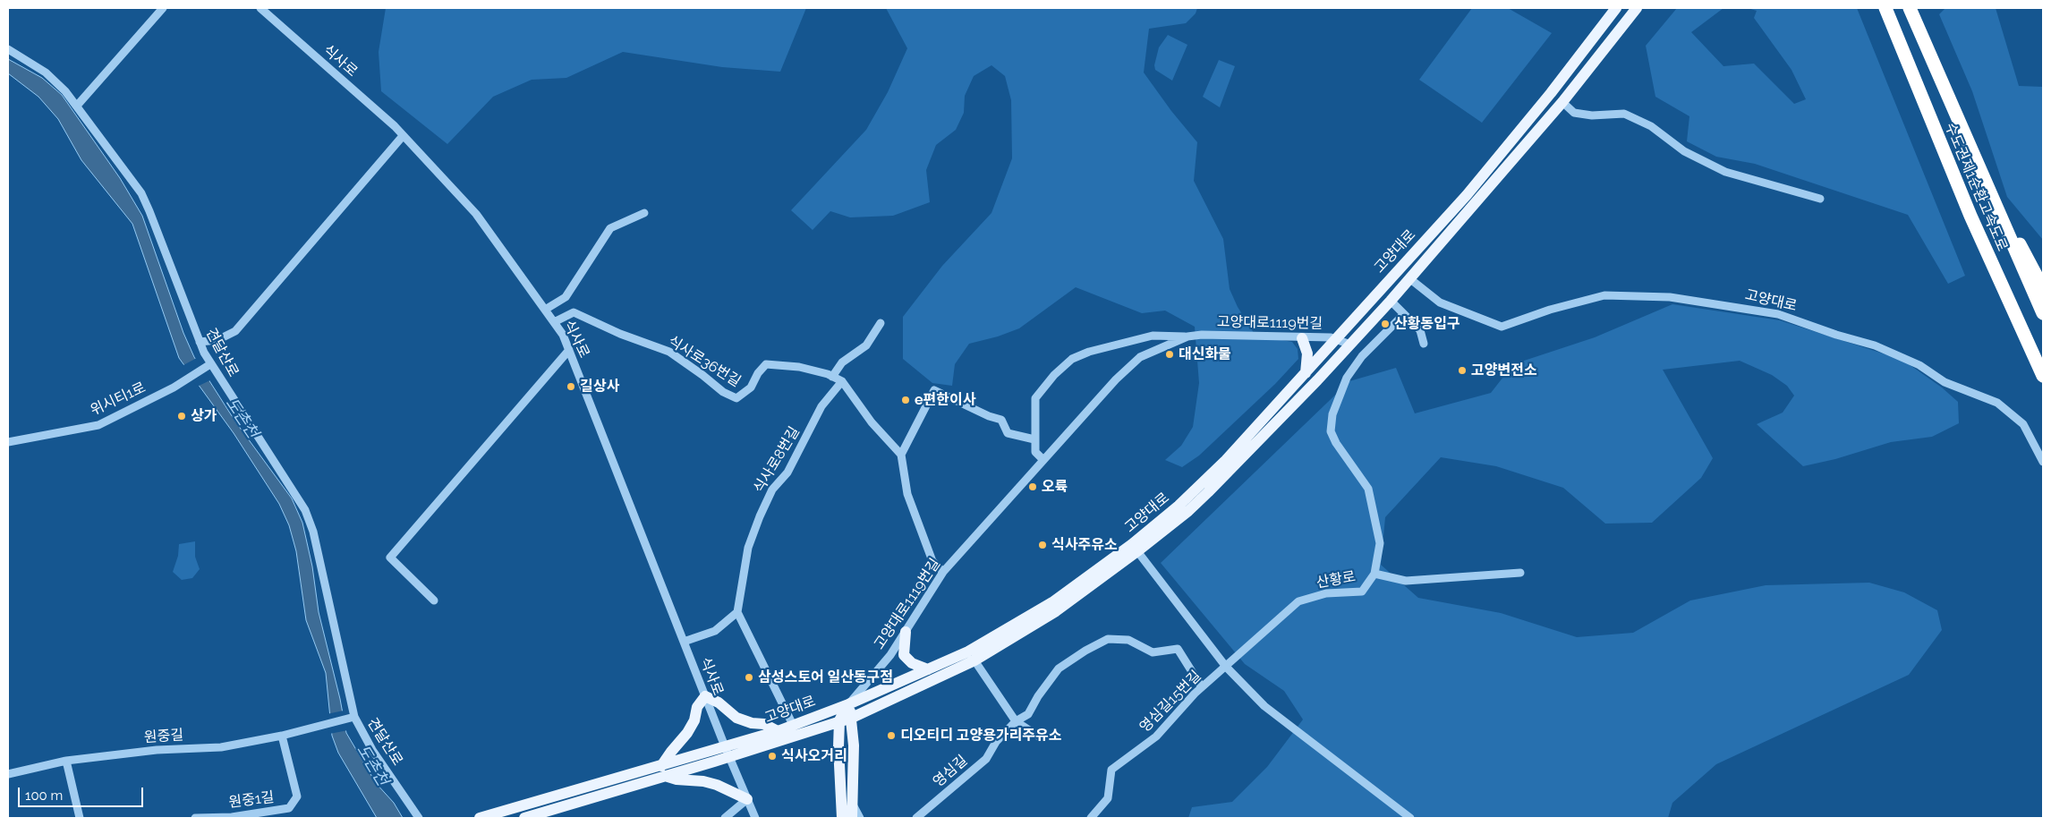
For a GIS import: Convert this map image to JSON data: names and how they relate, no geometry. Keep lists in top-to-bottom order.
{
  "streets": {
    "highway": ["수도권제1순환고속도로"],
    "main road": ["고양대로"],
    "street": [
      "식사로",
      "고양대로1119번길",
      "견달산로",
      "식사로36번길",
      "위시티1로",
      "식사로8번길",
      "산황로",
      "영심길15번길",
      "원중길",
      "영심길",
      "원중1길"
    ]
  },
  "crossings": [
    ["식사로", "고양대로"],
    ["식사로", "식사로36번길"],
    ["고양대로", "고양대로1119번길"],
    ["견달산로", "위시티1로"],
    ["견달산로", "원중길"],
    ["식사로36번길", "식사로8번길"],
    ["산황로", "영심길15번길"],
    ["영심길15번길", "영심길"],
    ["원중길", "원중1길"]
  ],
  "water": ["도촌천"],
  "places": [
    "산황동입구",
    "대신화물",
    "고양변전소",
    "길상사",
    "e편한이사",
    "상가",
    "오륙",
    "식사주유소",
    "삼성스토어 일산동구점",
    "디오티디 고양용가리주유소",
    "식사오거리"
  ],
  "scale_bar": "100 m"
}
